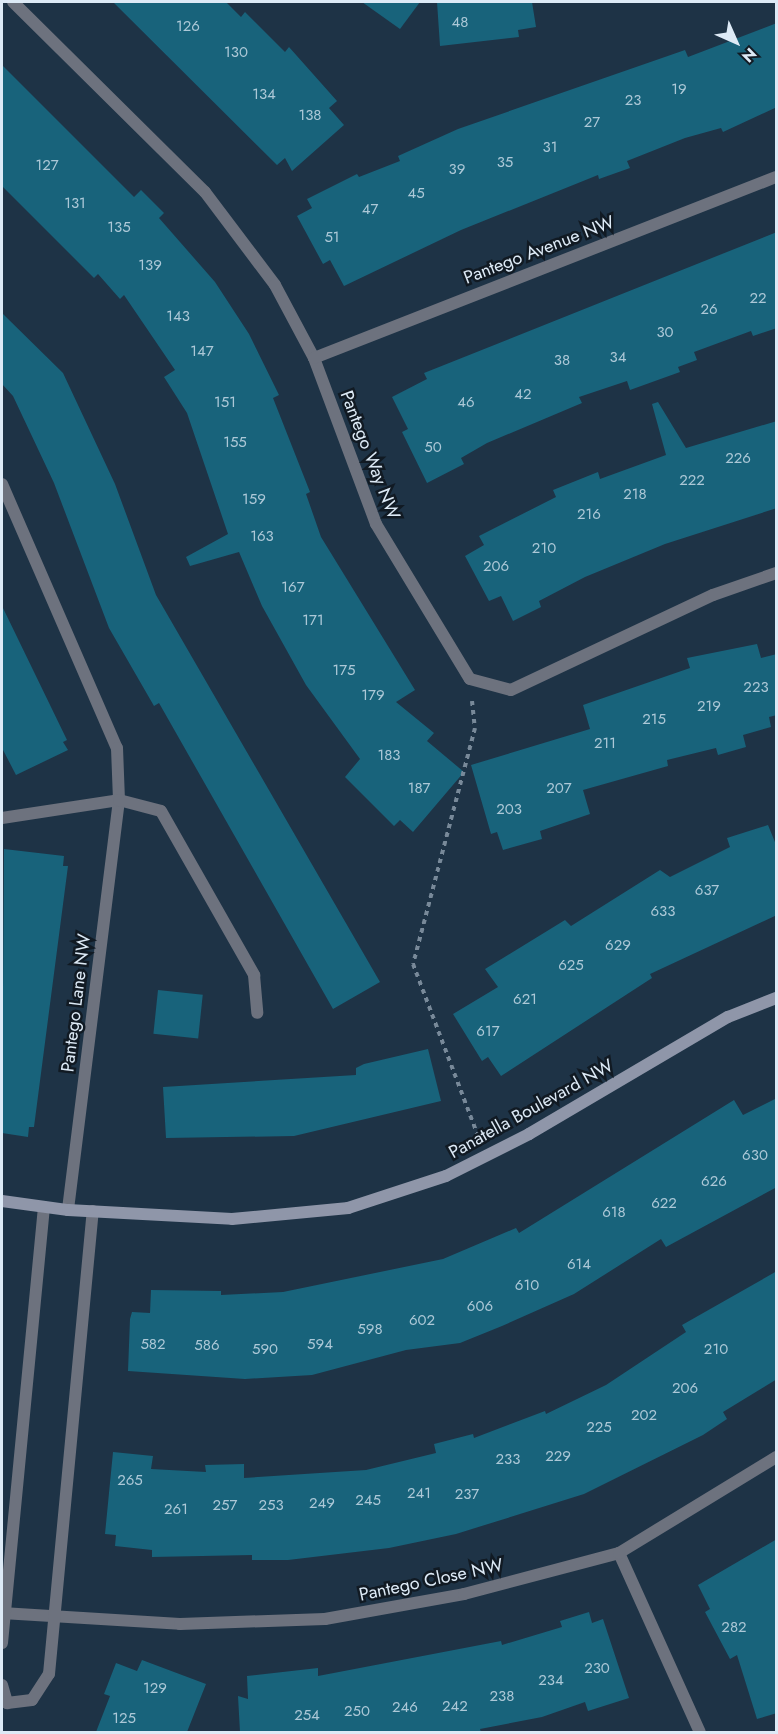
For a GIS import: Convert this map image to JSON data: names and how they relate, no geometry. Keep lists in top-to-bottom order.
{
  "streets": {
    "street": [
      "Pantego Avenue NW",
      "Pantego Way NW",
      "Pantego Lane NW",
      "Panatella Boulevard NW",
      "Pantego Close NW"
    ]
  },
  "crossings": [
    ["Pantego Avenue NW", "Pantego Way NW"],
    ["Pantego Lane NW", "Panatella Boulevard NW"]
  ],
  "house_numbers": [
    "48",
    "126",
    "130",
    "19",
    "134",
    "23",
    "138",
    "27",
    "31",
    "35",
    "127",
    "39",
    "45",
    "131",
    "47",
    "135",
    "51",
    "139",
    "22",
    "26",
    "143",
    "30",
    "147",
    "34",
    "38",
    "42",
    "151",
    "46",
    "155",
    "50",
    "226",
    "222",
    "218",
    "159",
    "216",
    "163",
    "210",
    "206",
    "167",
    "171",
    "175",
    "223",
    "179",
    "219",
    "215",
    "211",
    "183",
    "187",
    "207",
    "203",
    "637",
    "633",
    "629",
    "625",
    "621",
    "617",
    "630",
    "626",
    "622",
    "618",
    "614",
    "610",
    "606",
    "602",
    "598",
    "582",
    "594",
    "586",
    "590",
    "210",
    "206",
    "202",
    "225",
    "229",
    "233",
    "265",
    "241",
    "237",
    "245",
    "249",
    "257",
    "253",
    "261",
    "282",
    "230",
    "234",
    "129",
    "238",
    "242",
    "246",
    "250",
    "254",
    "125"
  ],
  "north": "bottom right"
}
